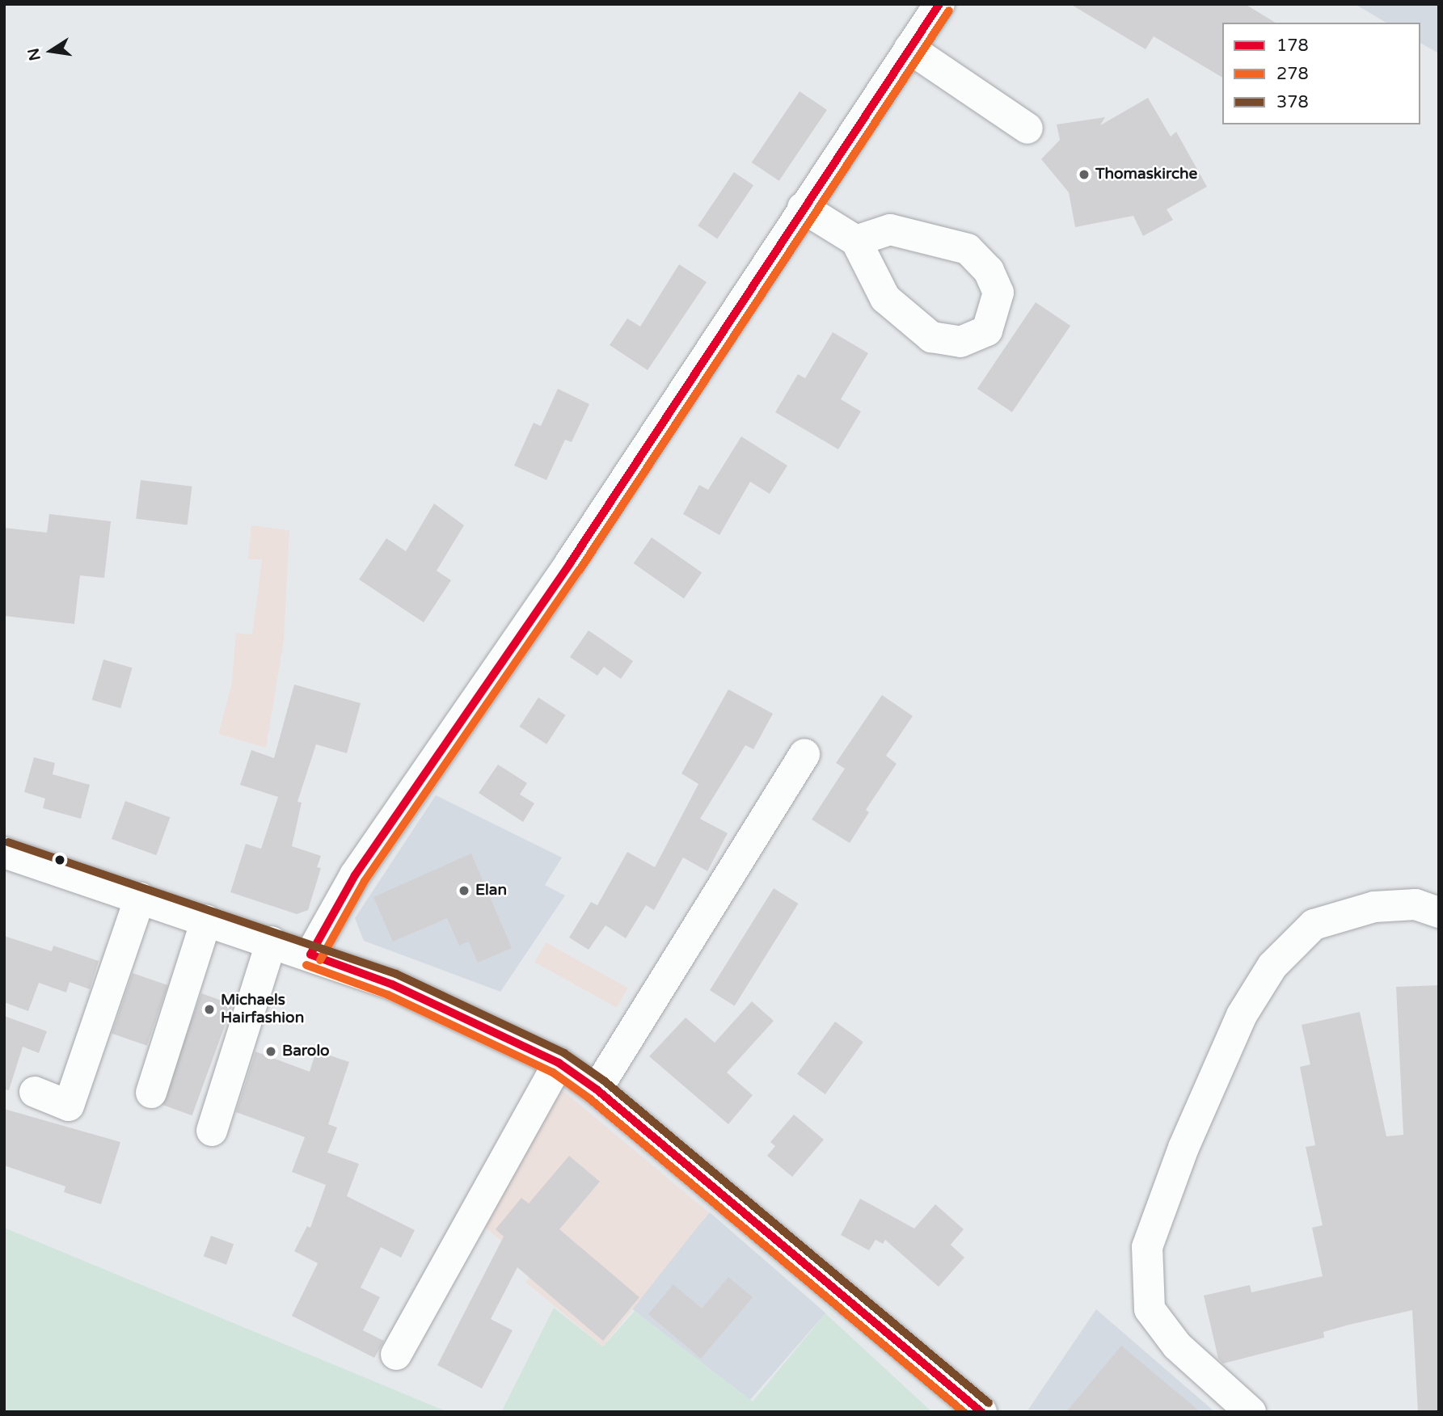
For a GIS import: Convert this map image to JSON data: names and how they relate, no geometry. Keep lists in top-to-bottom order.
{
  "places": [
    "Thomaskirche",
    "Elan",
    "Michaels Hairfashion",
    "Barolo"
  ],
  "lines": ["transit line 178", "transit line 278", "transit line 378"],
  "legend": ["178", "278", "378"],
  "north": "left"
}
